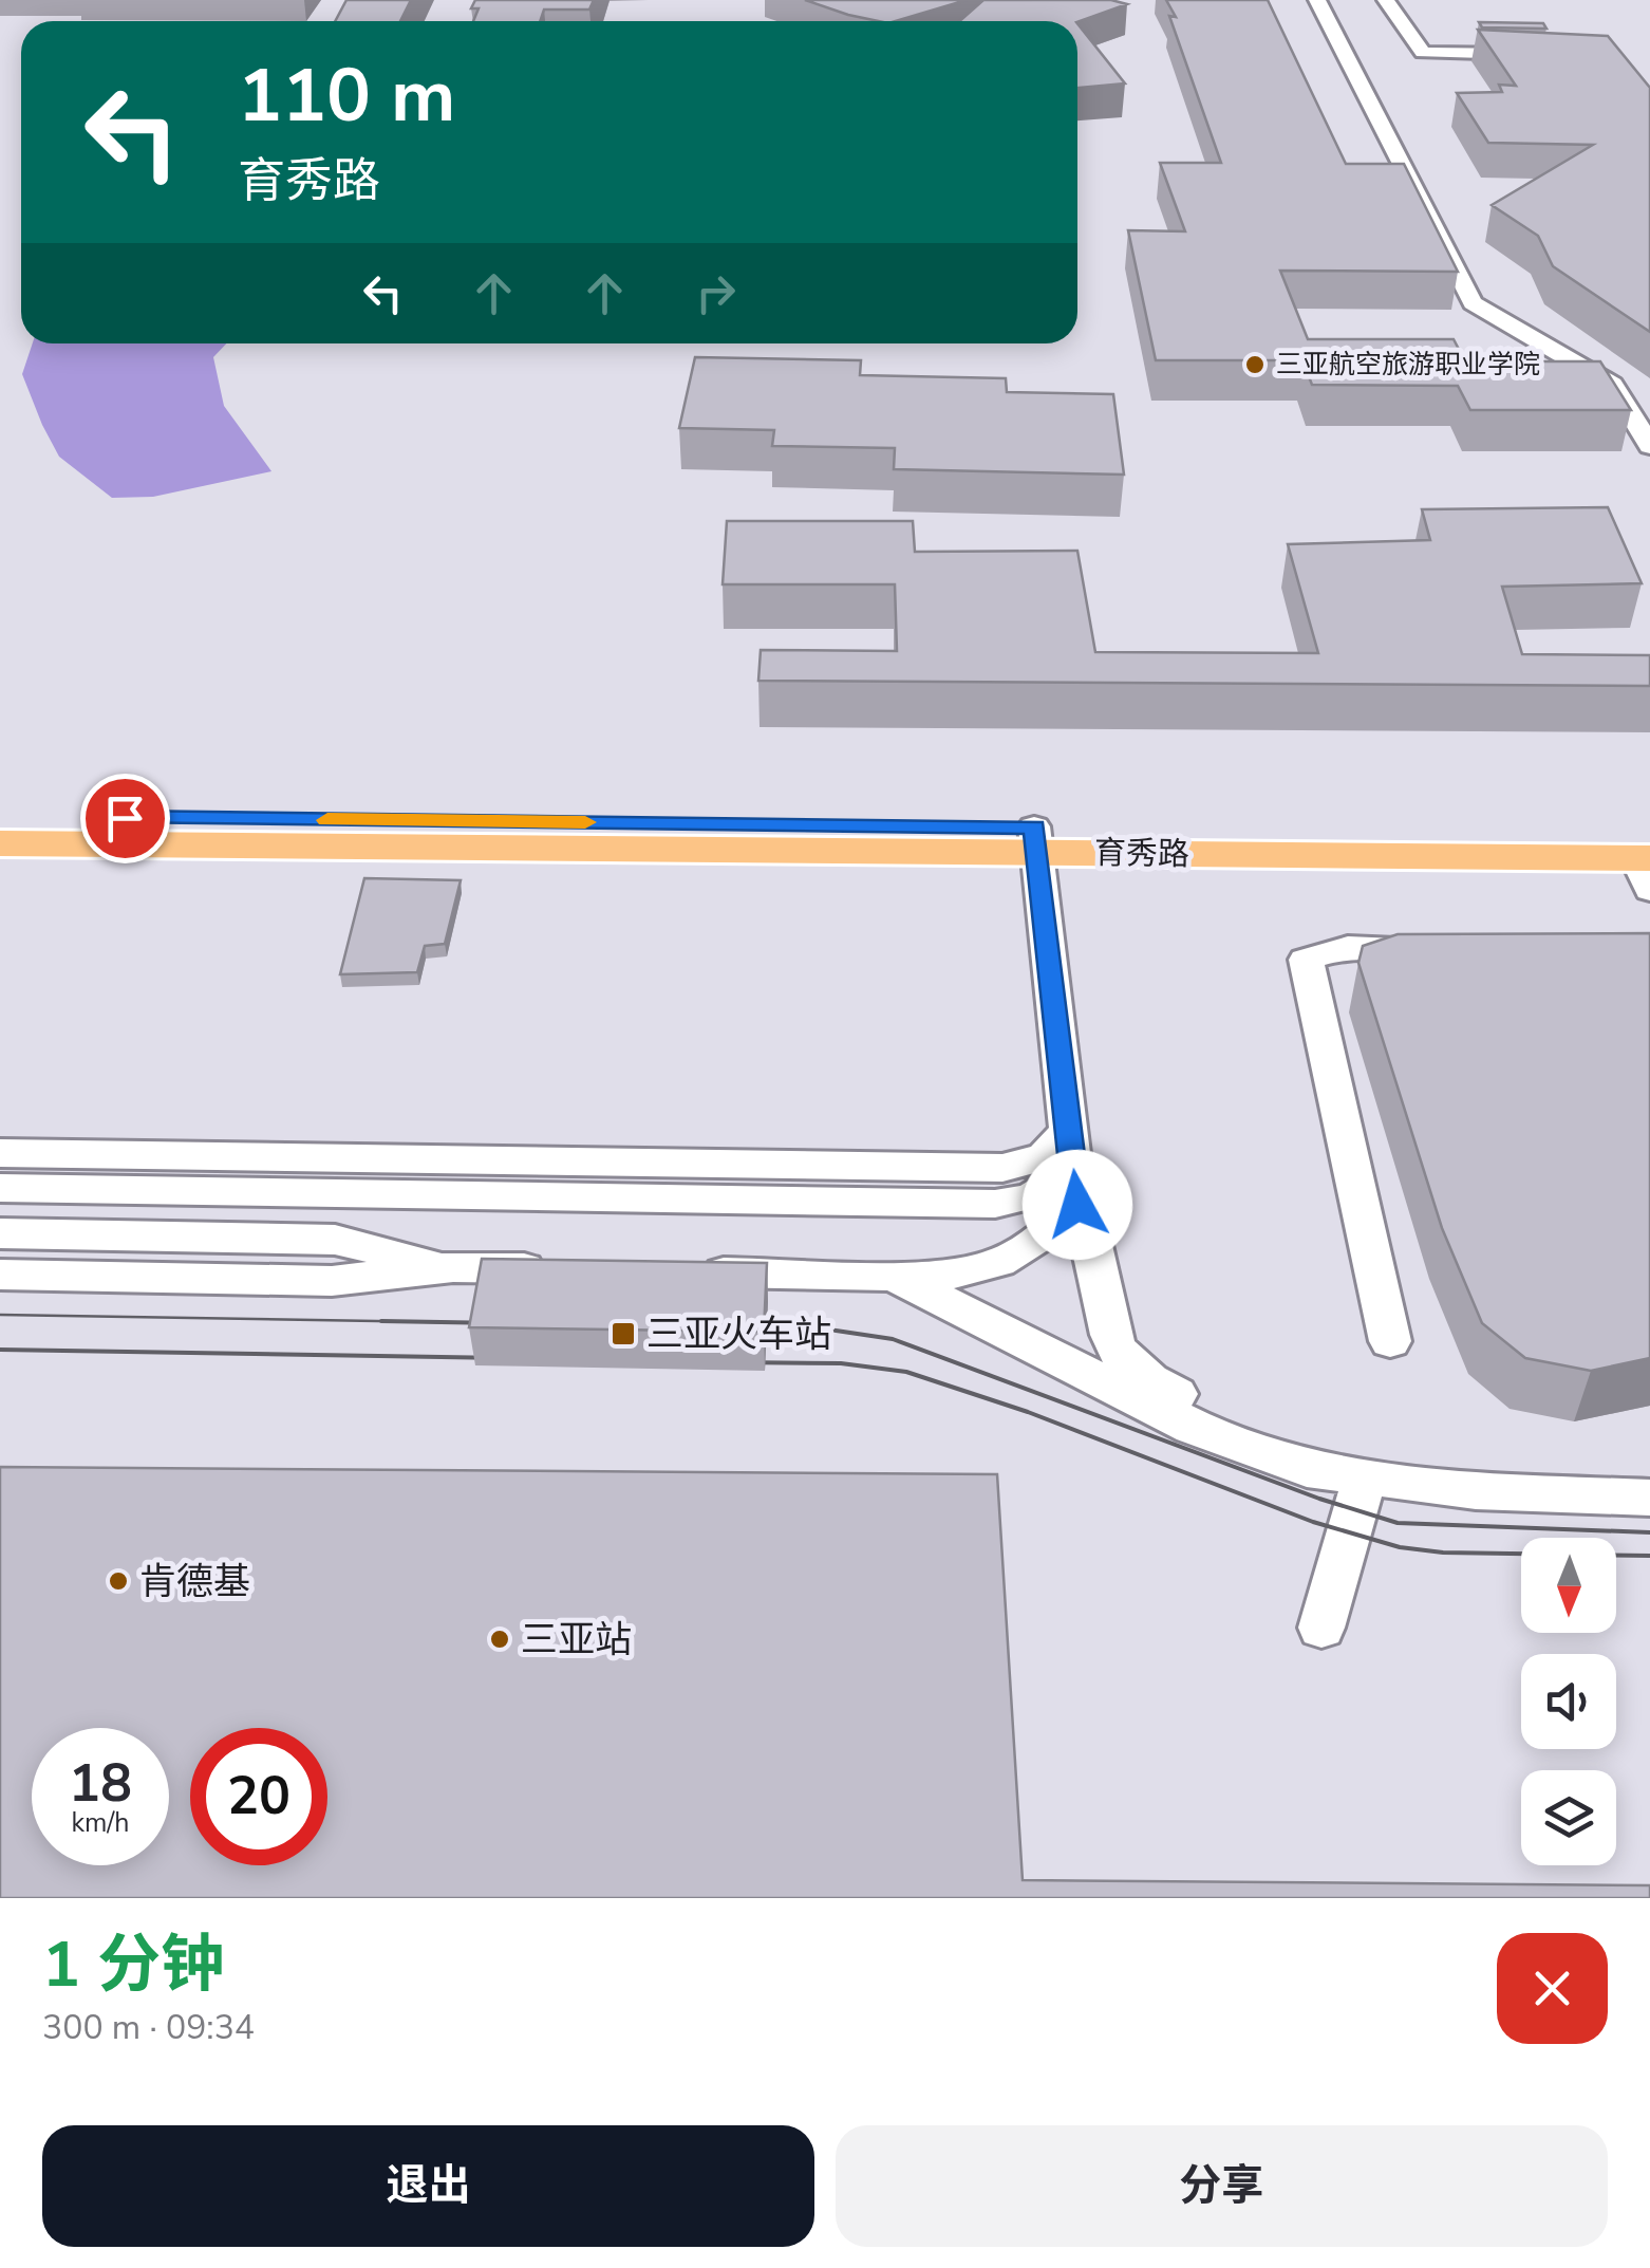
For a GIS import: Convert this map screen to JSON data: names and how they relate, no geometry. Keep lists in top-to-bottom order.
{
  "streets": {
    "main road": ["育秀路"]
  },
  "places": {
    "other": ["三亚航空旅游职业学院", "肯德基", "三亚站"],
    "transit": ["三亚火车站"]
  },
  "north": "bottom",
  "page": {
    "turn": ["110 m", "育秀路"],
    "speed": "18 km/h",
    "limit": "20",
    "heading": ["1 分钟", "300 m · 09:34"],
    "buttons": ["退出", "分享"]
  }
}
